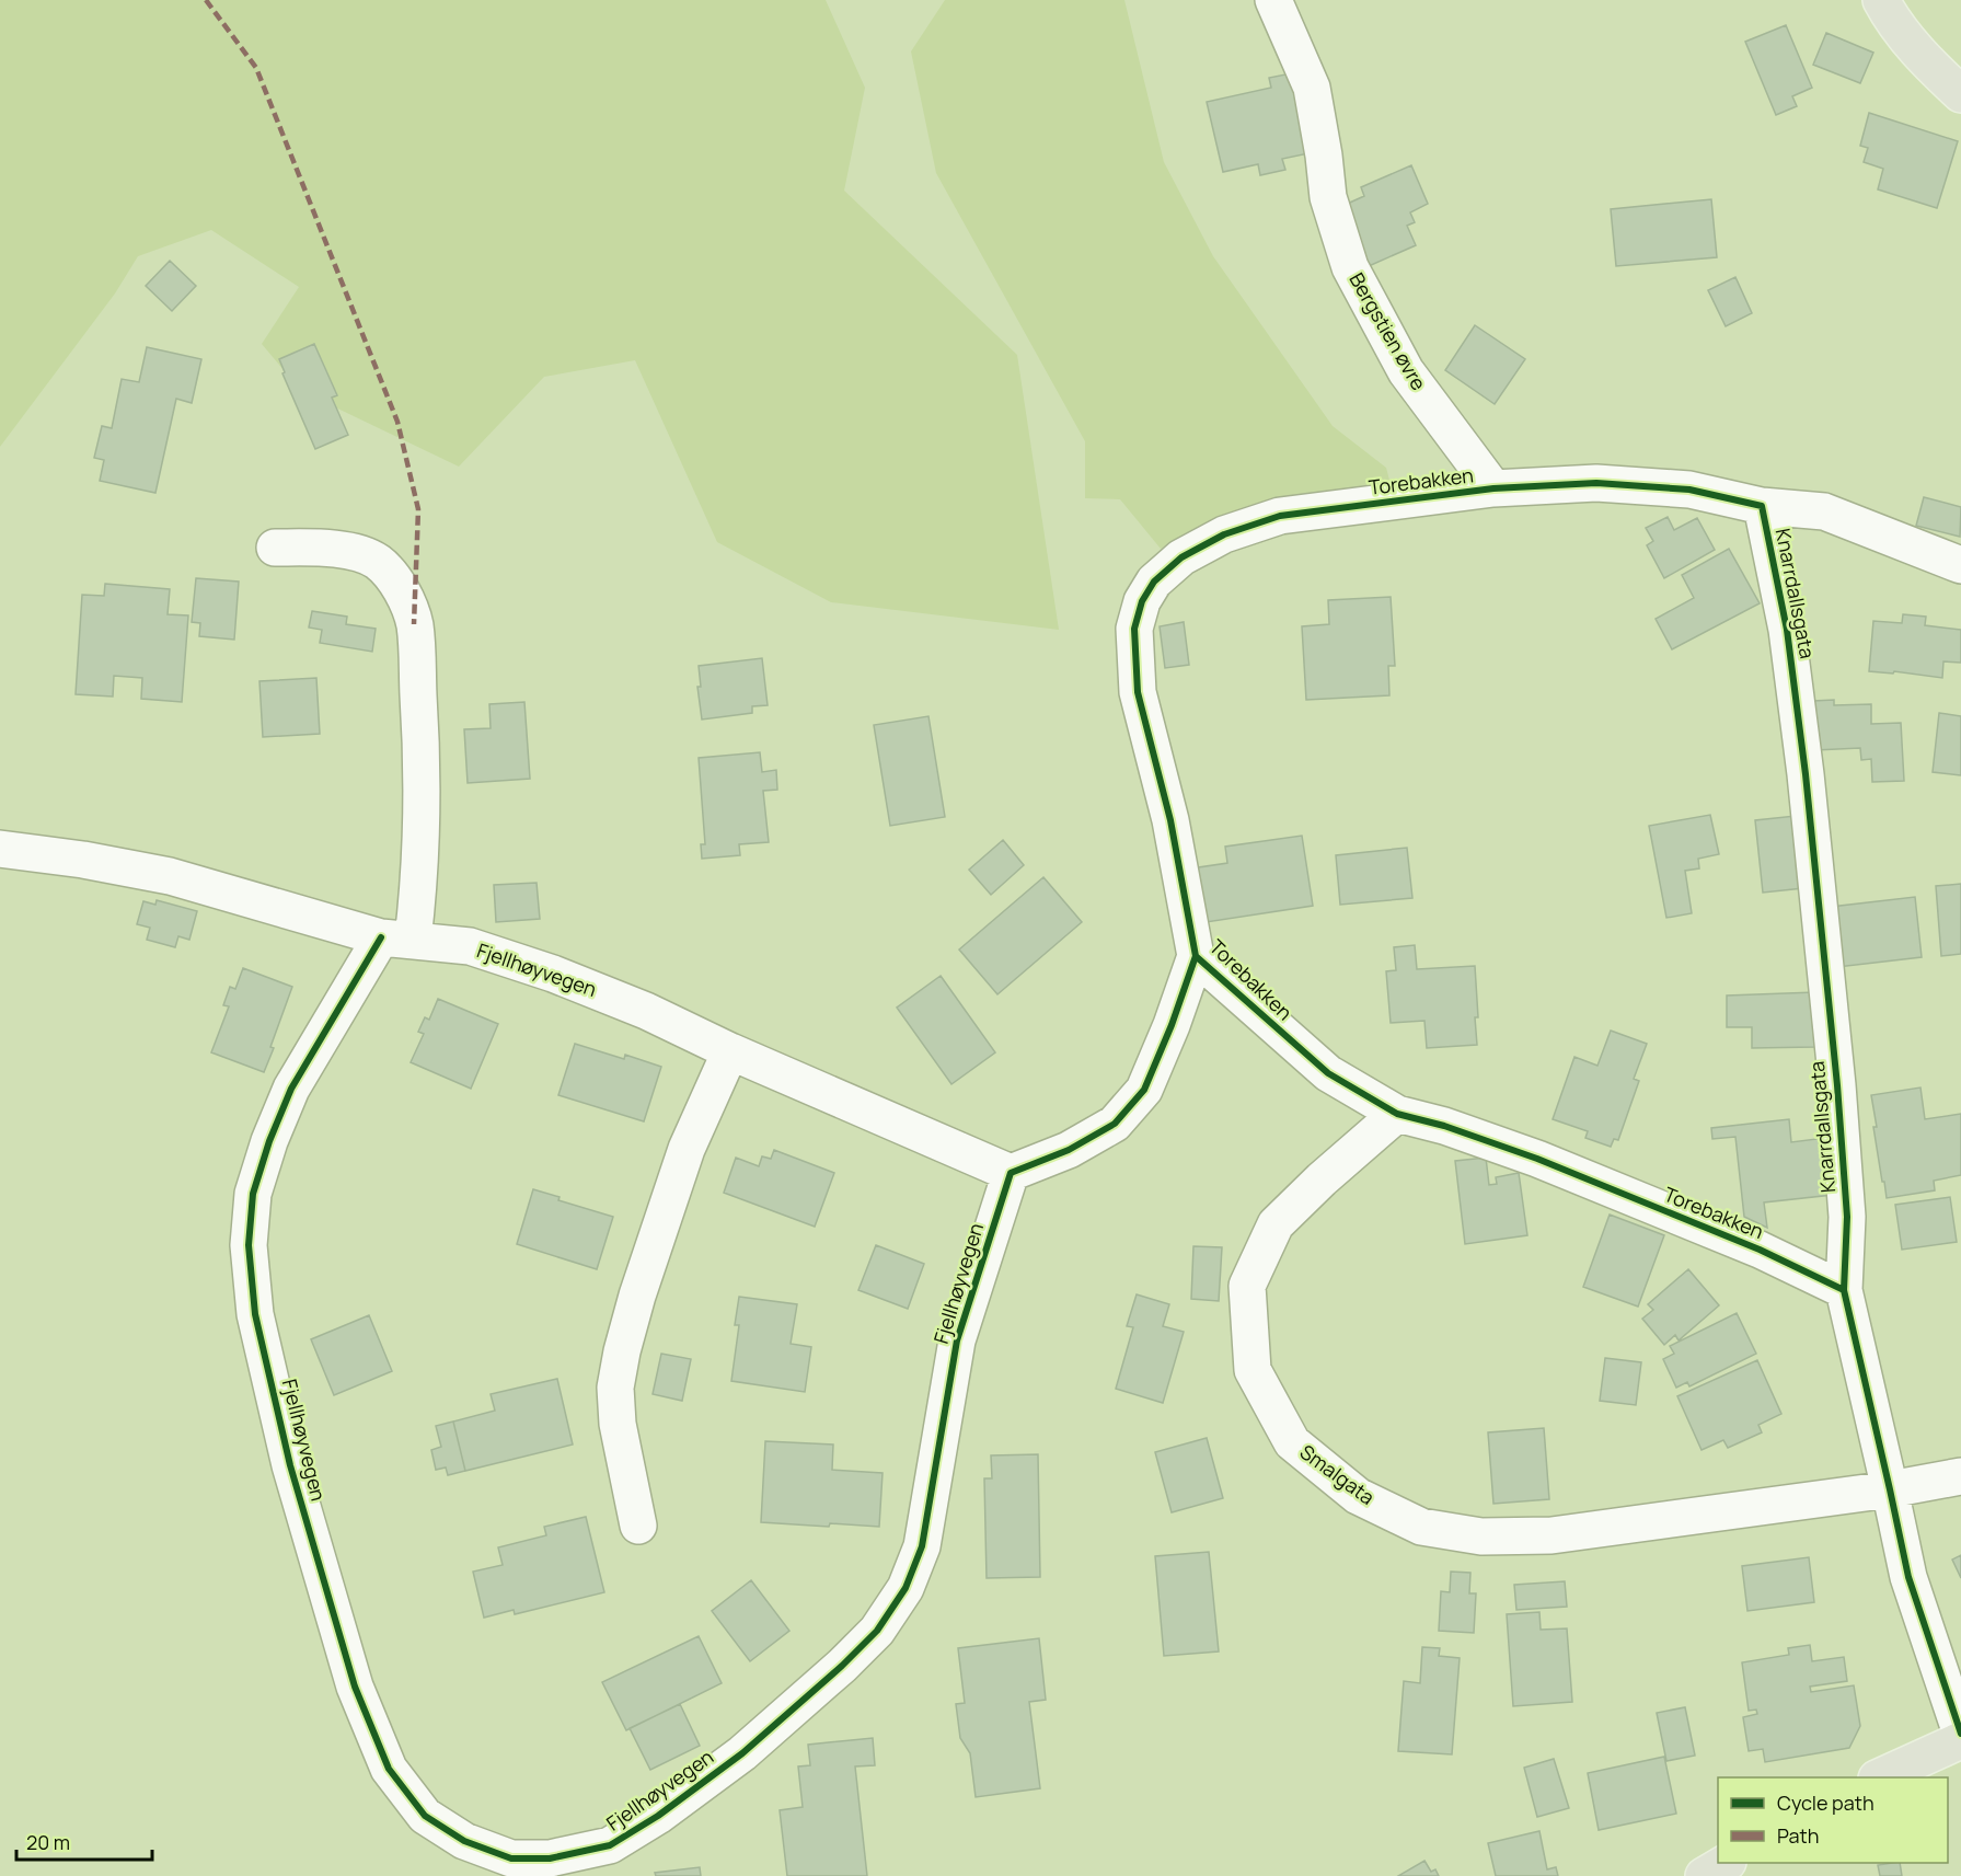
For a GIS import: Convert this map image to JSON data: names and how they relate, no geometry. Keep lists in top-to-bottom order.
{
  "streets": {
    "street": [
      "Bergstien øvre",
      "Torebakken",
      "Knarrdallsgata",
      "Fjellhøyvegen",
      "Smalgata"
    ]
  },
  "crossings": [
    ["Bergstien øvre", "Torebakken"],
    ["Torebakken", "Knarrdallsgata"],
    ["Torebakken", "Smalgata"],
    ["Knarrdallsgata", "Smalgata"]
  ],
  "legend": ["Cycle path", "Path"],
  "scale_bar": "20 m"
}
